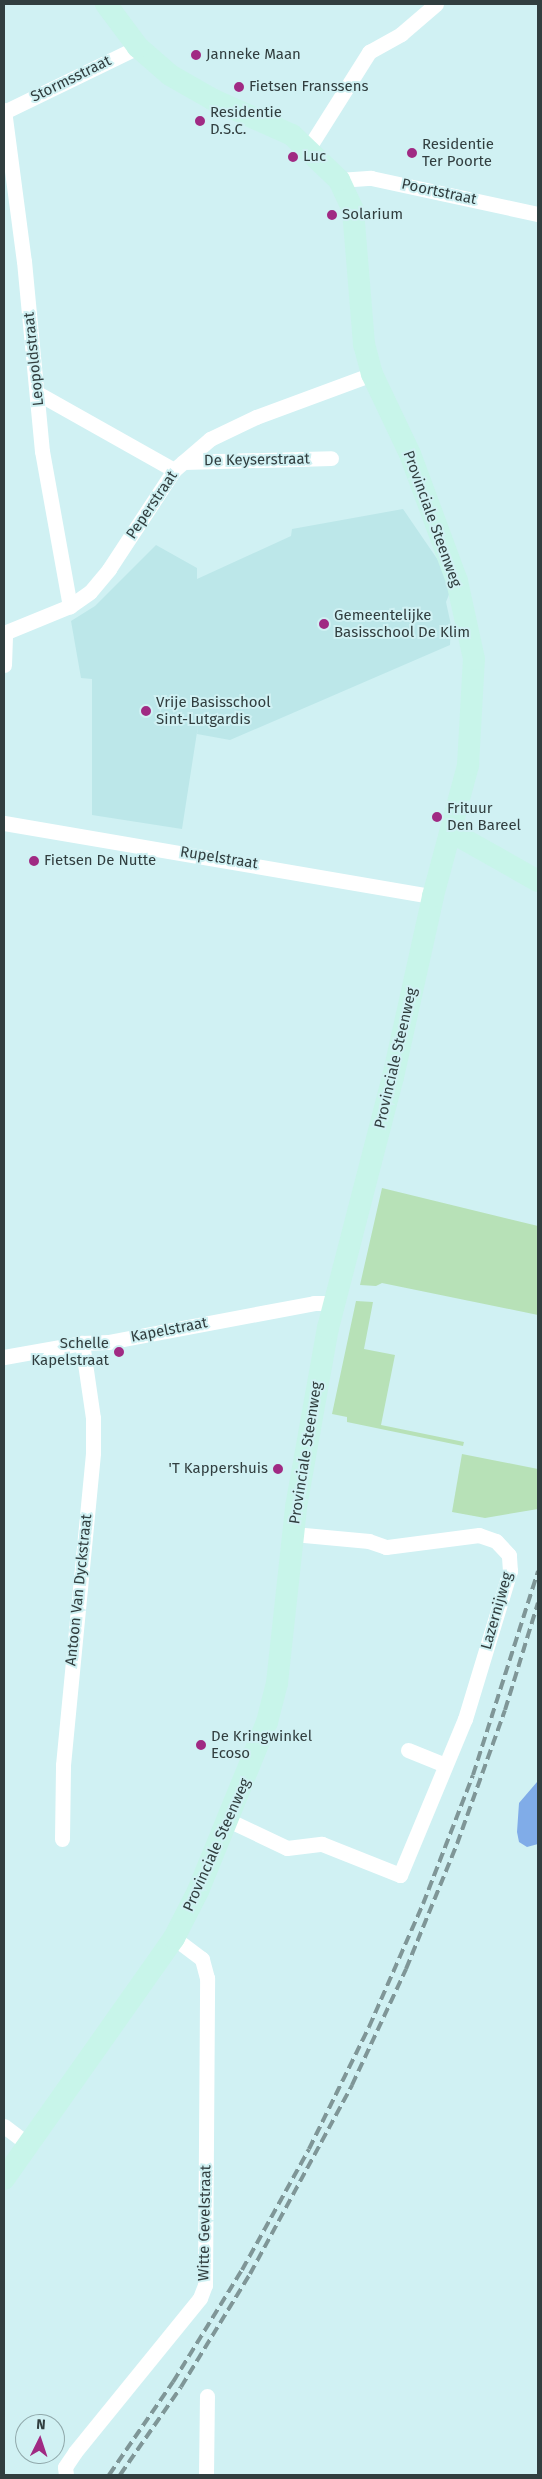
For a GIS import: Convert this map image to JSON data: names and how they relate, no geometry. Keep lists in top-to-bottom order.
{
  "streets": {
    "street": [
      "Stormsstraat",
      "Poortstraat",
      "Leopoldstraat",
      "De Keyserstraat",
      "Peperstraat",
      "Provinciale Steenweg",
      "Rupelstraat",
      "Kapelstraat",
      "Antoon Van Dyckstraat",
      "Lazernijweg",
      "Witte Gevelstraat"
    ]
  },
  "crossings": [
    ["Stormsstraat", "Leopoldstraat"],
    ["Stormsstraat", "Provinciale Steenweg"],
    ["Poortstraat", "Provinciale Steenweg"],
    ["Leopoldstraat", "Peperstraat"],
    ["De Keyserstraat", "Peperstraat"],
    ["Peperstraat", "Provinciale Steenweg"],
    ["Provinciale Steenweg", "Rupelstraat"],
    ["Provinciale Steenweg", "Kapelstraat"],
    ["Provinciale Steenweg", "Lazernijweg"],
    ["Provinciale Steenweg", "Witte Gevelstraat"],
    ["Kapelstraat", "Antoon Van Dyckstraat"]
  ],
  "places": [
    "Janneke Maan",
    "Fietsen Franssens",
    "Residentie D.S.C.",
    "Residentie Ter Poorte",
    "Luc",
    "Solarium",
    "Gemeentelijke Basisschool De Klim",
    "Vrije Basisschool Sint-Lutgardis",
    "Frituur Den Bareel",
    "Fietsen De Nutte",
    "Schelle Kapelstraat",
    "'T Kappershuis",
    "De Kringwinkel Ecoso"
  ],
  "north": "top"
}
